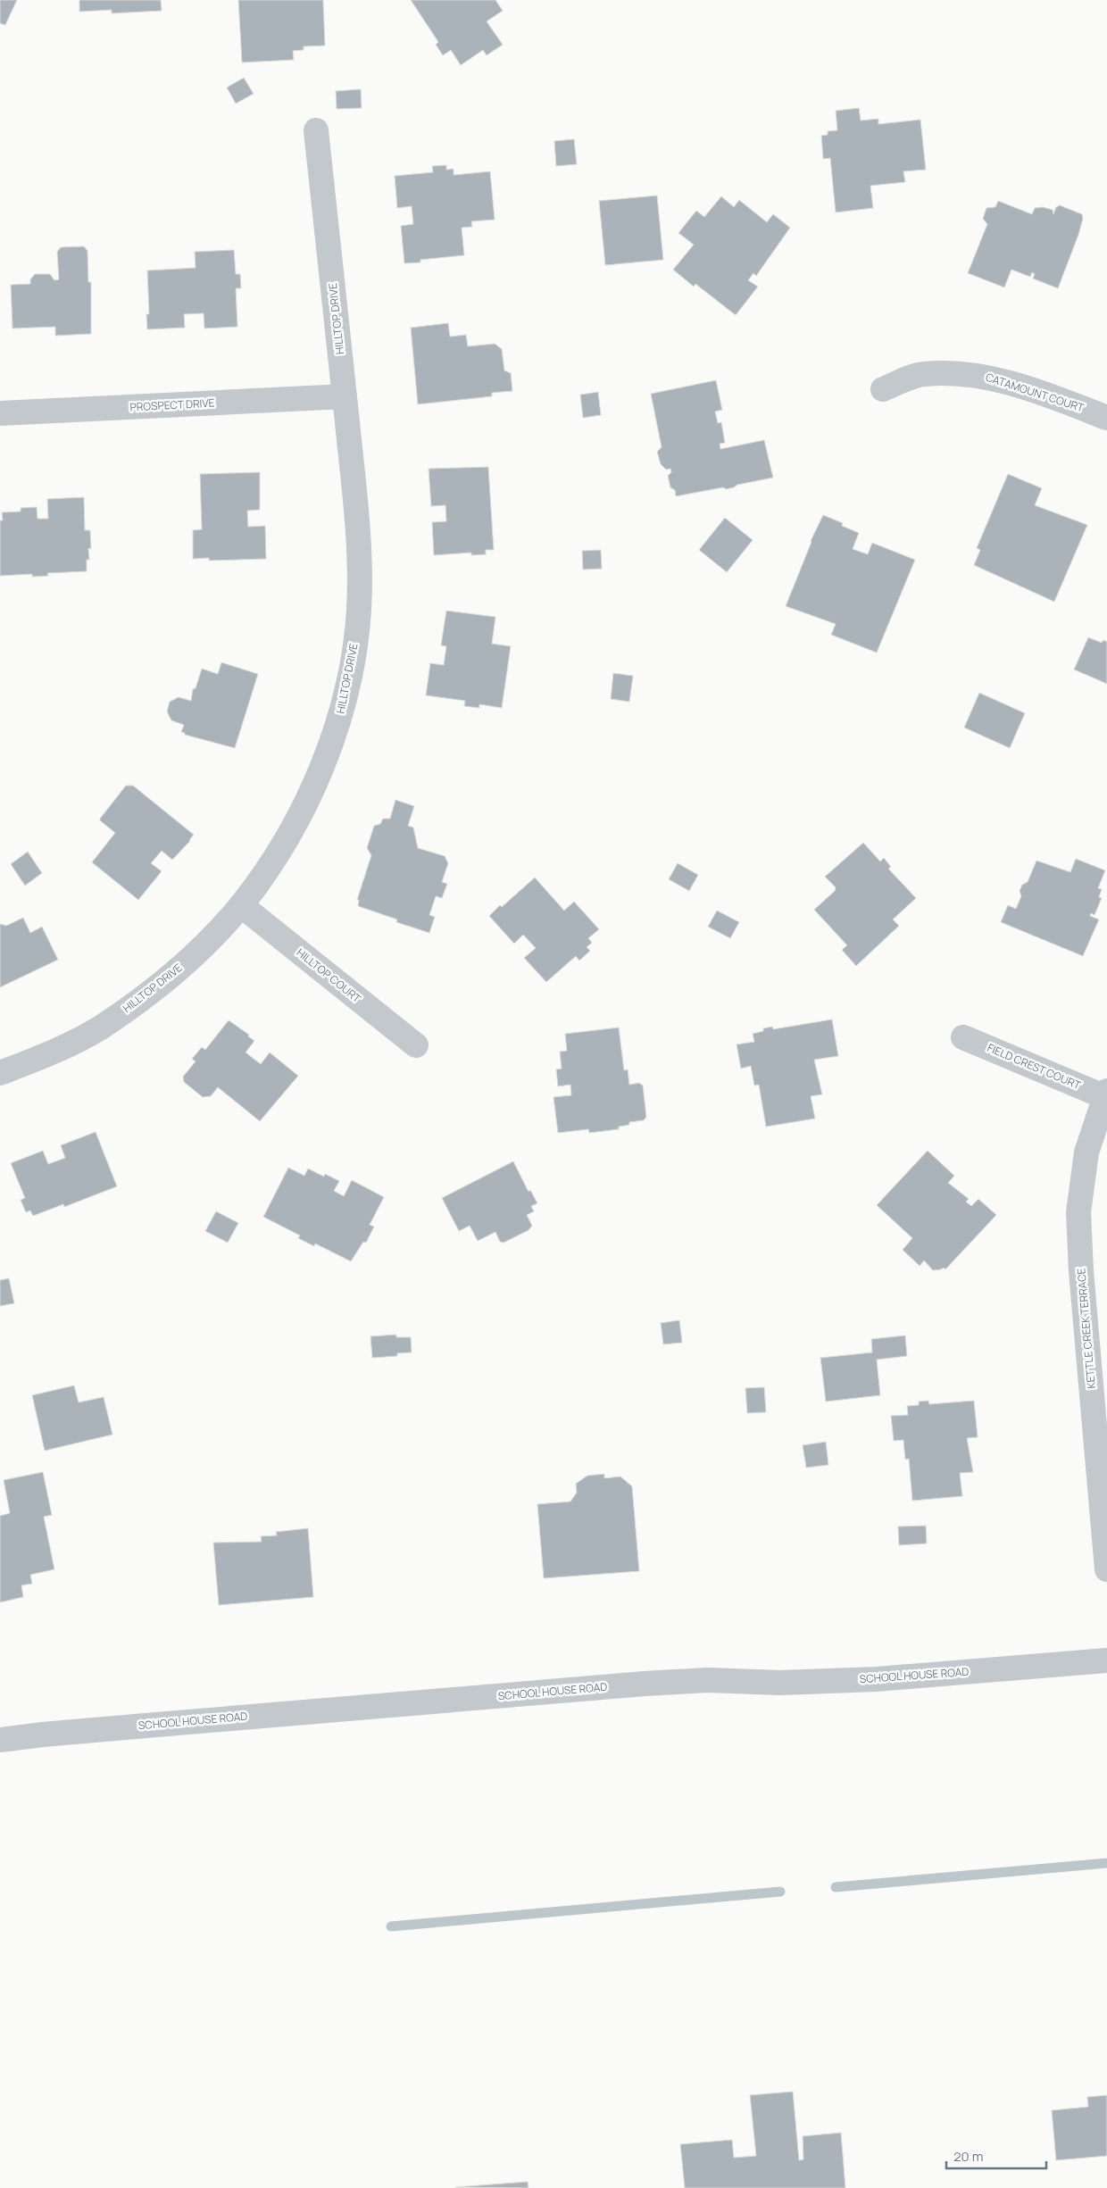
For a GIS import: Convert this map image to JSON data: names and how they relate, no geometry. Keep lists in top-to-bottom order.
{
  "streets": {
    "street": [
      "HILLTOP DRIVE",
      "CATAMOUNT COURT",
      "PROSPECT DRIVE",
      "HILLTOP COURT",
      "FIELD CREST COURT",
      "KETTLE CREEK TERRACE",
      "SCHOOL HOUSE ROAD"
    ]
  },
  "crossings": [
    ["HILLTOP DRIVE", "PROSPECT DRIVE"],
    ["HILLTOP DRIVE", "HILLTOP COURT"],
    ["FIELD CREST COURT", "KETTLE CREEK TERRACE"]
  ],
  "scale_bar": "20 m"
}
